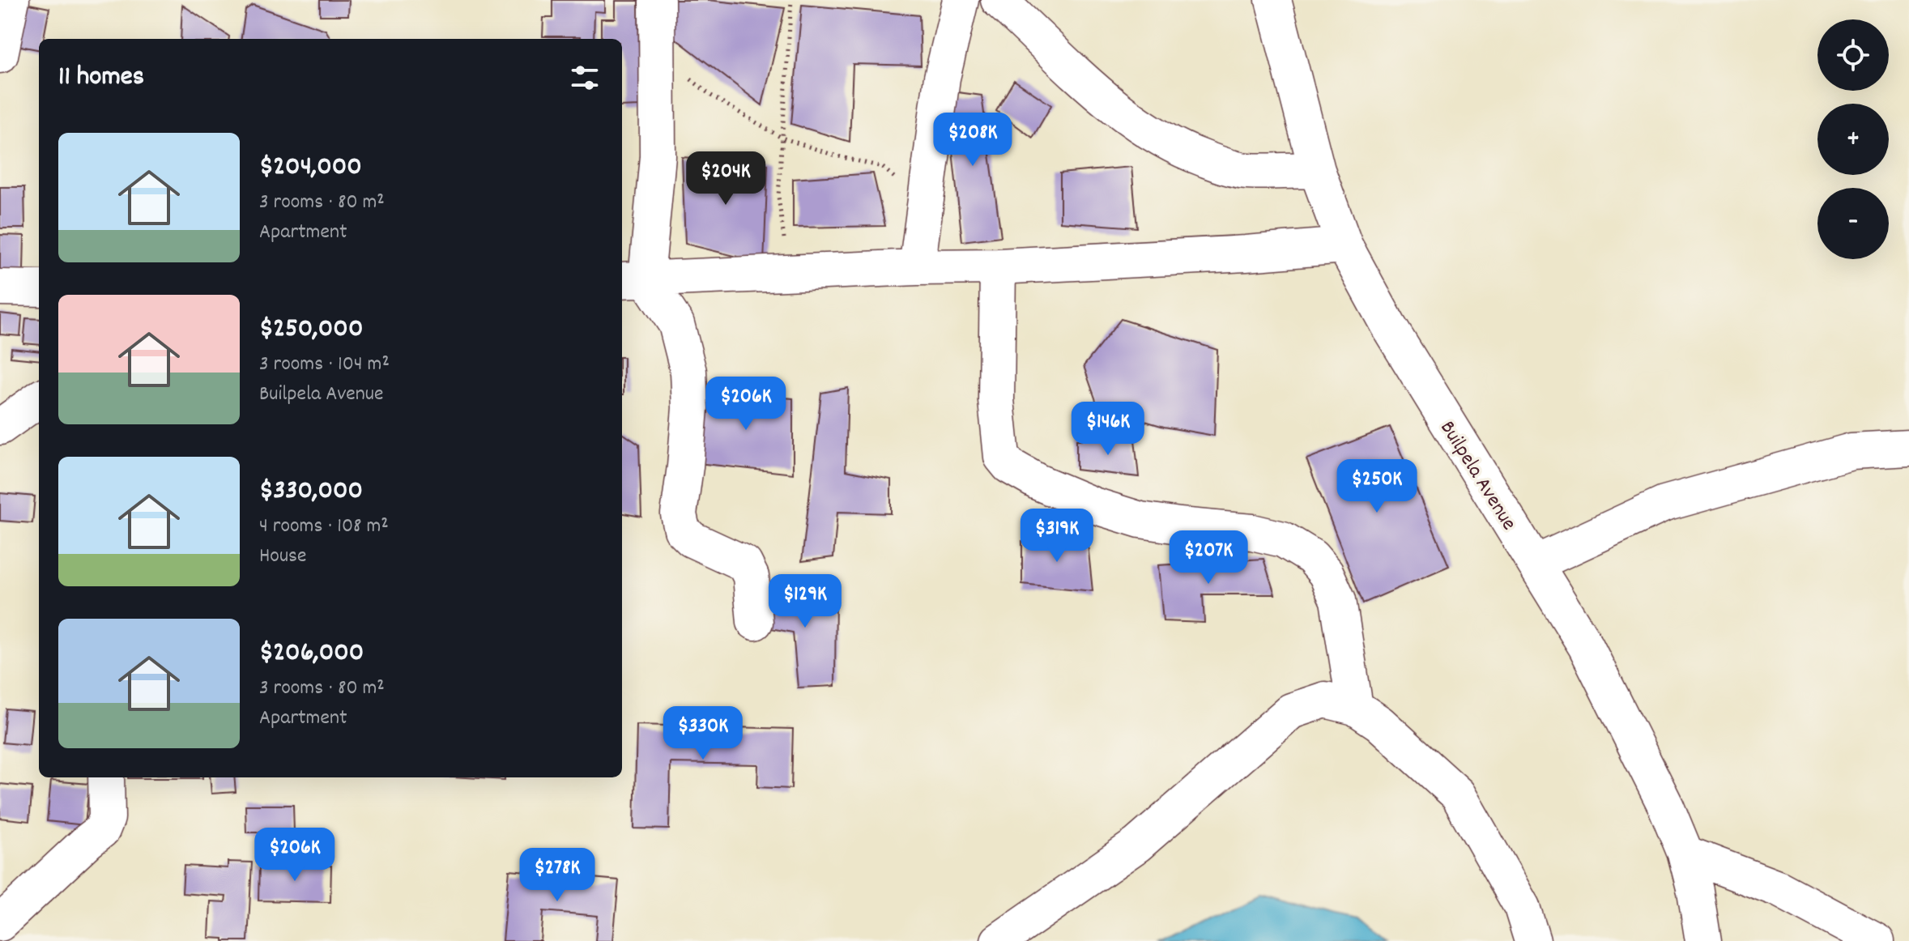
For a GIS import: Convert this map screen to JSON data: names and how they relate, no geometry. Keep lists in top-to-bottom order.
{
  "streets": {
    "street": ["Builpela Avenue"]
  },
  "page": {
    "map_buttons": ["+", "−"],
    "heading": "11 homes",
    "price": [
      "$208K",
      "$204K",
      "$206K",
      "$146K",
      "$250K",
      "$319K",
      "$207K",
      "$129K",
      "$330K",
      "$206K",
      "$278K"
    ],
    "list": [
      {
        "name": "$204,000",
        "note": "3 rooms · 80 m² · Apartment"
      },
      {
        "name": "$250,000",
        "note": "3 rooms · 104 m² · Builpela Avenue"
      },
      {
        "name": "$330,000",
        "note": "4 rooms · 108 m² · House"
      },
      {
        "name": "$206,000",
        "note": "3 rooms · 80 m² · Apartment"
      }
    ]
  }
}
